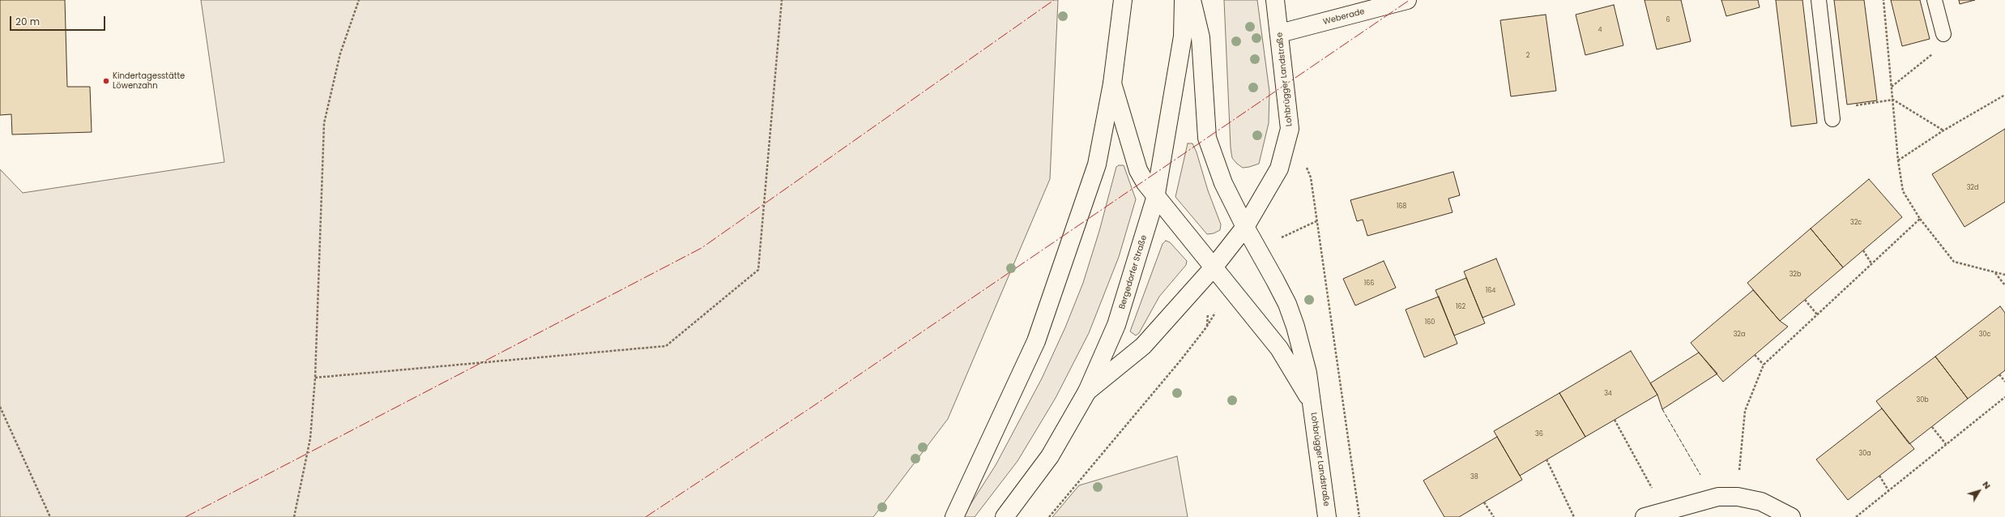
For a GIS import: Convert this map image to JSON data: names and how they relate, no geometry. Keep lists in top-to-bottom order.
{
  "streets": {
    "street": ["Weberade", "Lohbrügger Landstraße", "Bergedorfer Straße"]
  },
  "crossings": [
    ["Weberade", "Lohbrügger Landstraße"],
    ["Lohbrügger Landstraße", "Bergedorfer Straße"]
  ],
  "places": ["Kindertagesstätte Löwenzahn"],
  "house_numbers": [
    "6",
    "4",
    "2",
    "32d",
    "168",
    "32c",
    "32b",
    "166",
    "164",
    "162",
    "160",
    "32a",
    "30c",
    "34",
    "30b",
    "36",
    "30a",
    "38"
  ],
  "scale_bar": "20 m",
  "north": "top right"
}
